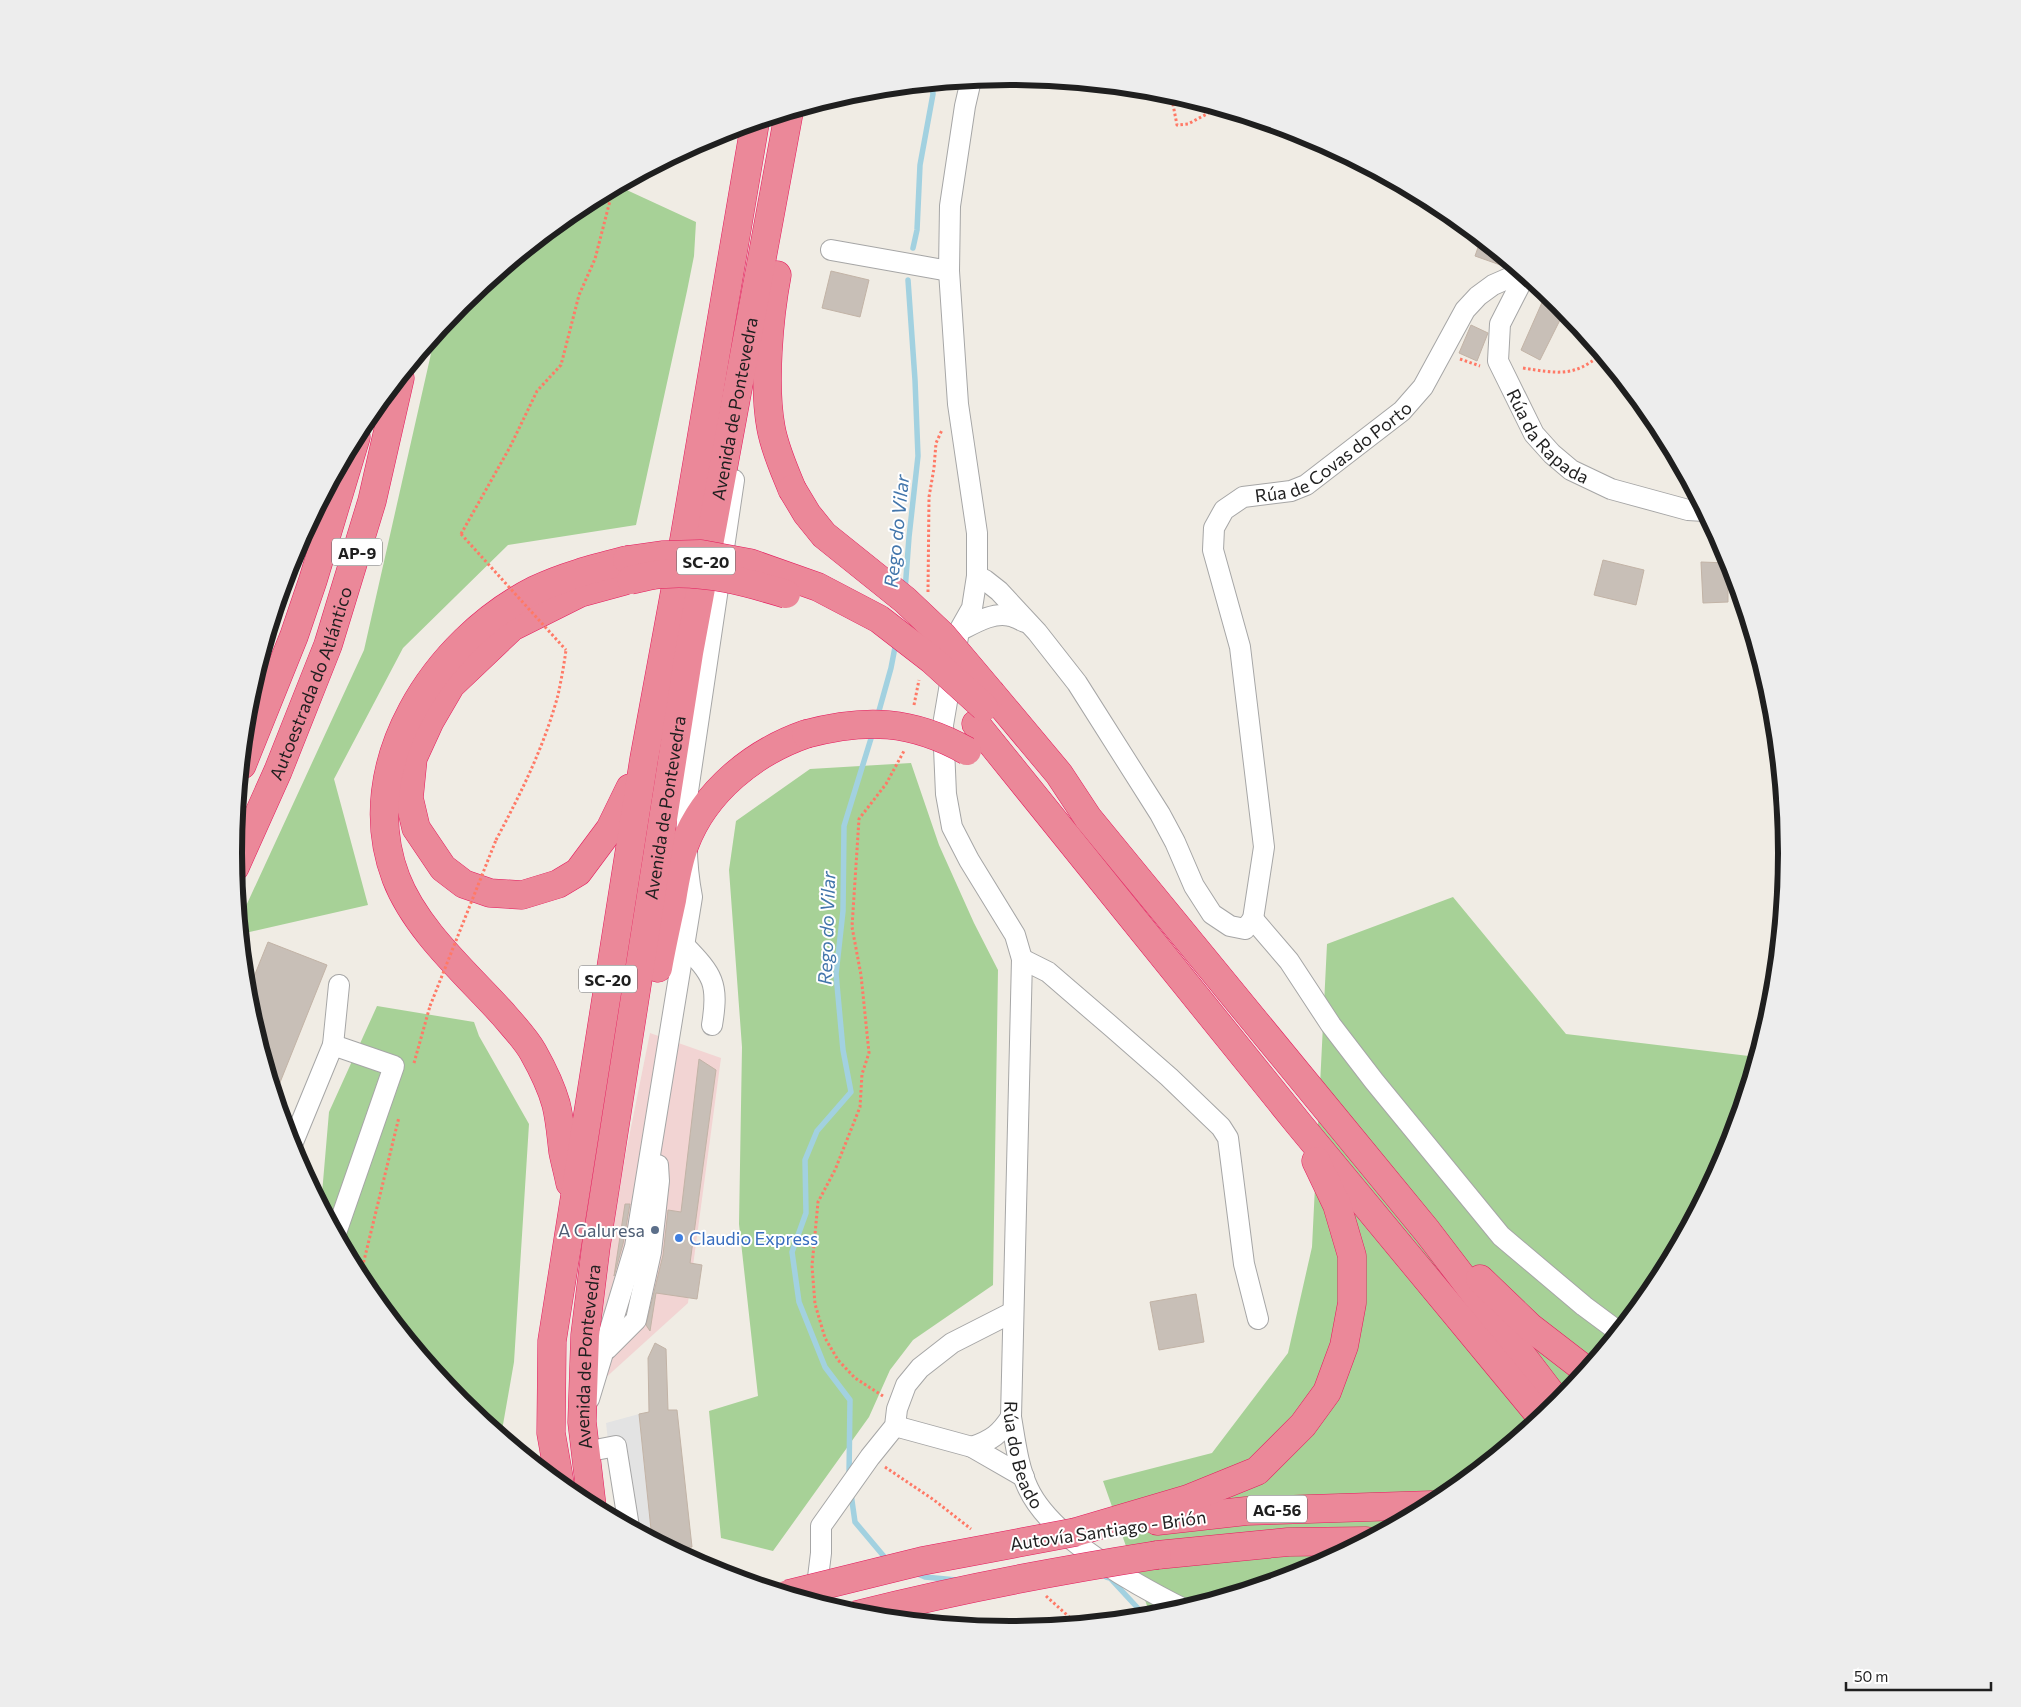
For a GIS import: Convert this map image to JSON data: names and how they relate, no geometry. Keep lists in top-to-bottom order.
{
  "streets": {
    "highway": [
      "Avenida de Pontevedra",
      "AP-9",
      "SC-20",
      "Autoestrada do Atlántico",
      "AG-56",
      "Autovía Santiago - Brión"
    ],
    "street": ["Rúa da Rapada", "Rúa de Covas do Porto", "Rúa do Beado"]
  },
  "water": ["Rego do Vilar"],
  "places": ["A Galuresa", "Claudio Express"],
  "scale_bar": "50 m"
}
